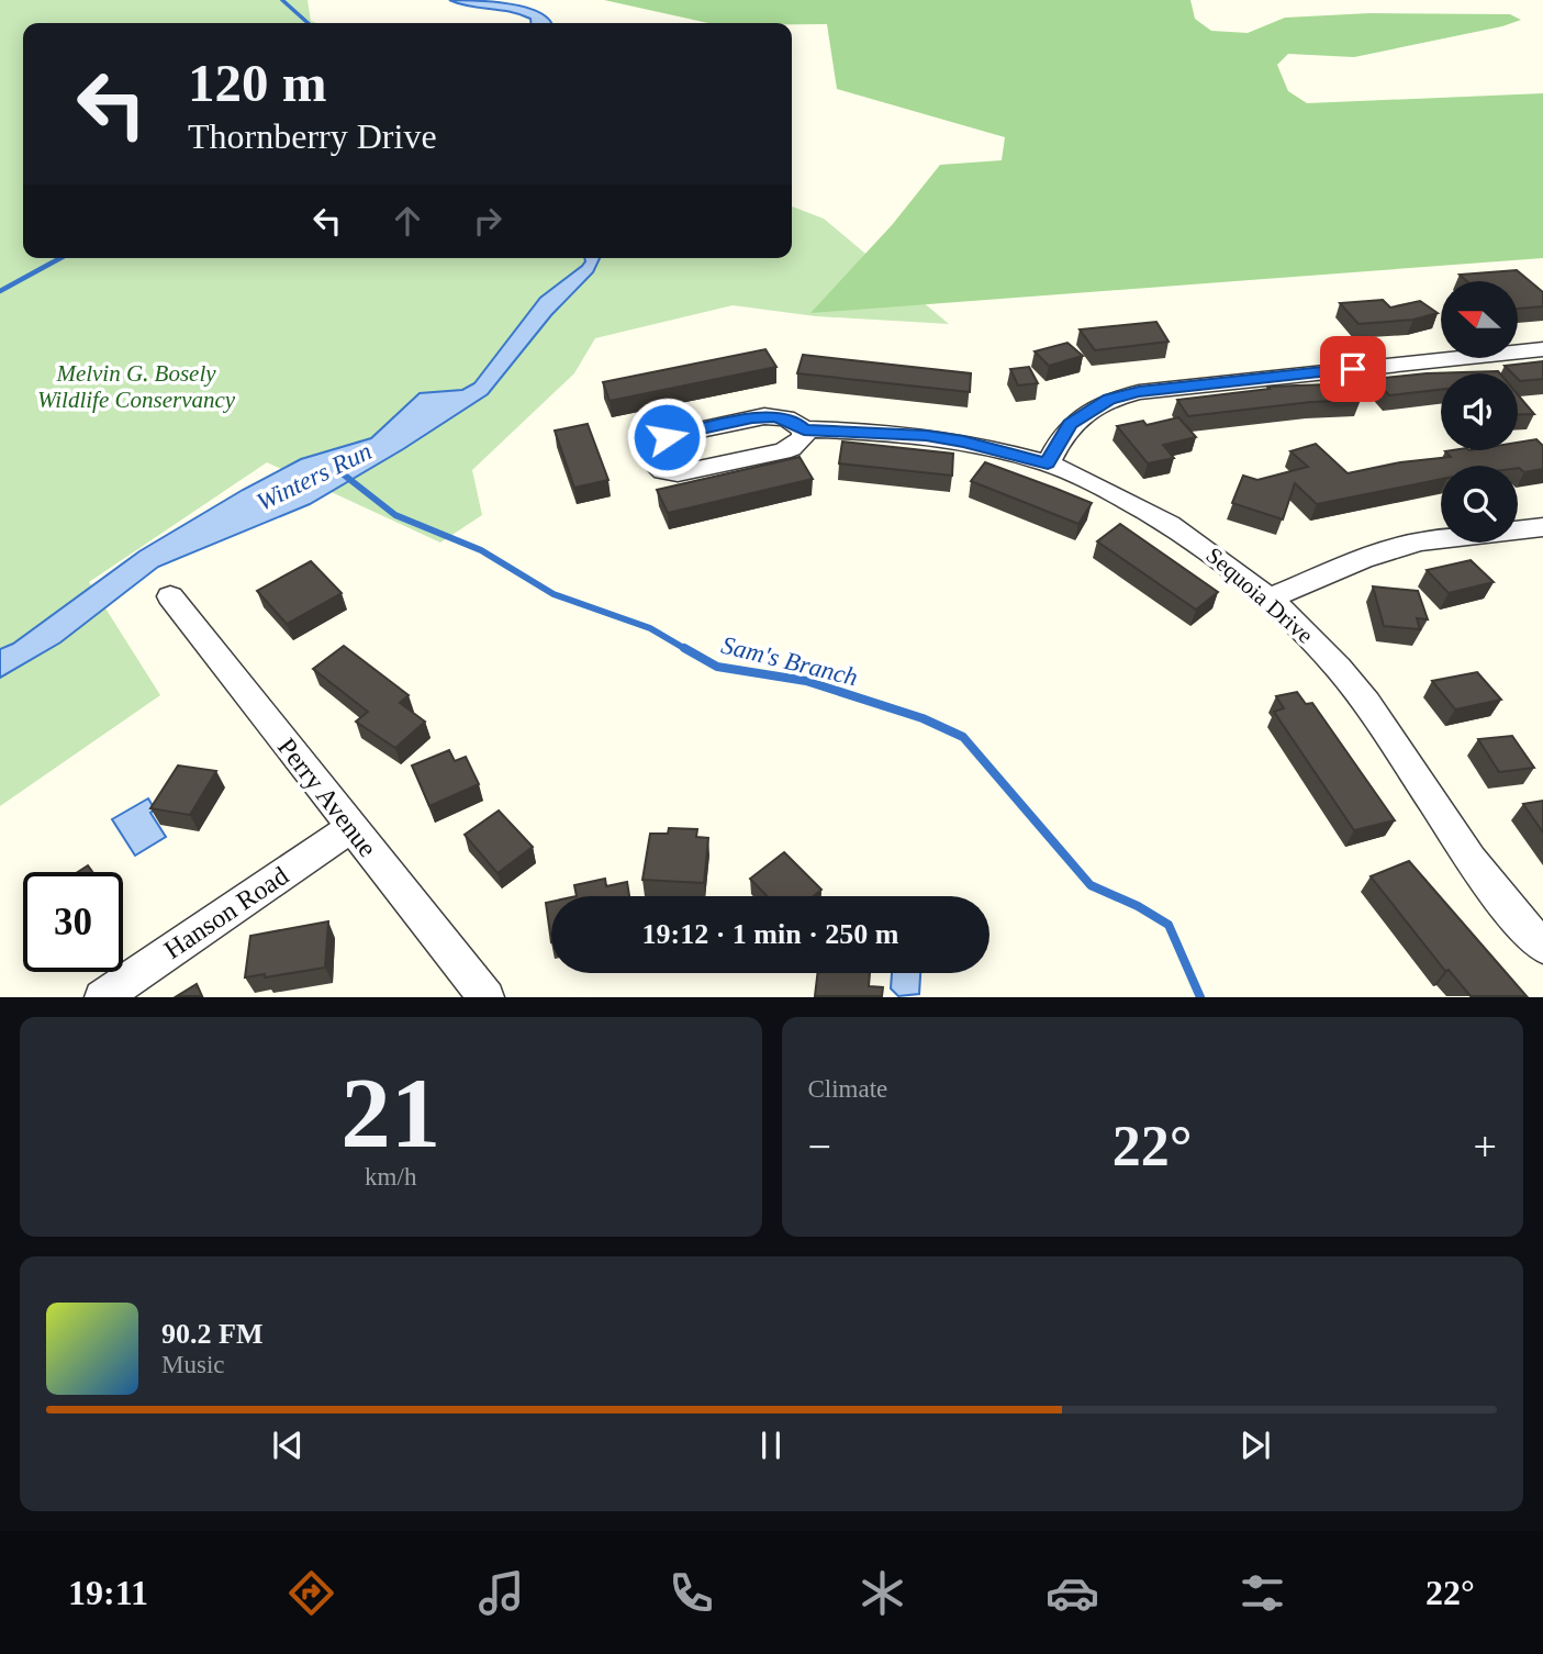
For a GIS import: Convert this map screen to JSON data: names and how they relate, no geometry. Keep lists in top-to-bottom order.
{
  "streets": {
    "street": ["Sequoia Drive", "Perry Avenue", "Hanson Road"]
  },
  "crossings": [
    ["Perry Avenue", "Hanson Road"]
  ],
  "water": ["Winters Run", "Sam's Branch"],
  "parks": ["Melvin G. Bosely Wildlife Conservancy"],
  "north": "left",
  "page": {
    "turn": ["120 m", "Thornberry Drive"],
    "limit": "30",
    "trip": "19:12 · 1 min · 250 m",
    "tile": [
      ["21", "km/h"],
      "Climate"
    ],
    "heat": ["−", "22°", "+"],
    "song": ["90.2 FM", "Music"],
    "tabs": ["19:11", "22°"]
  }
}
